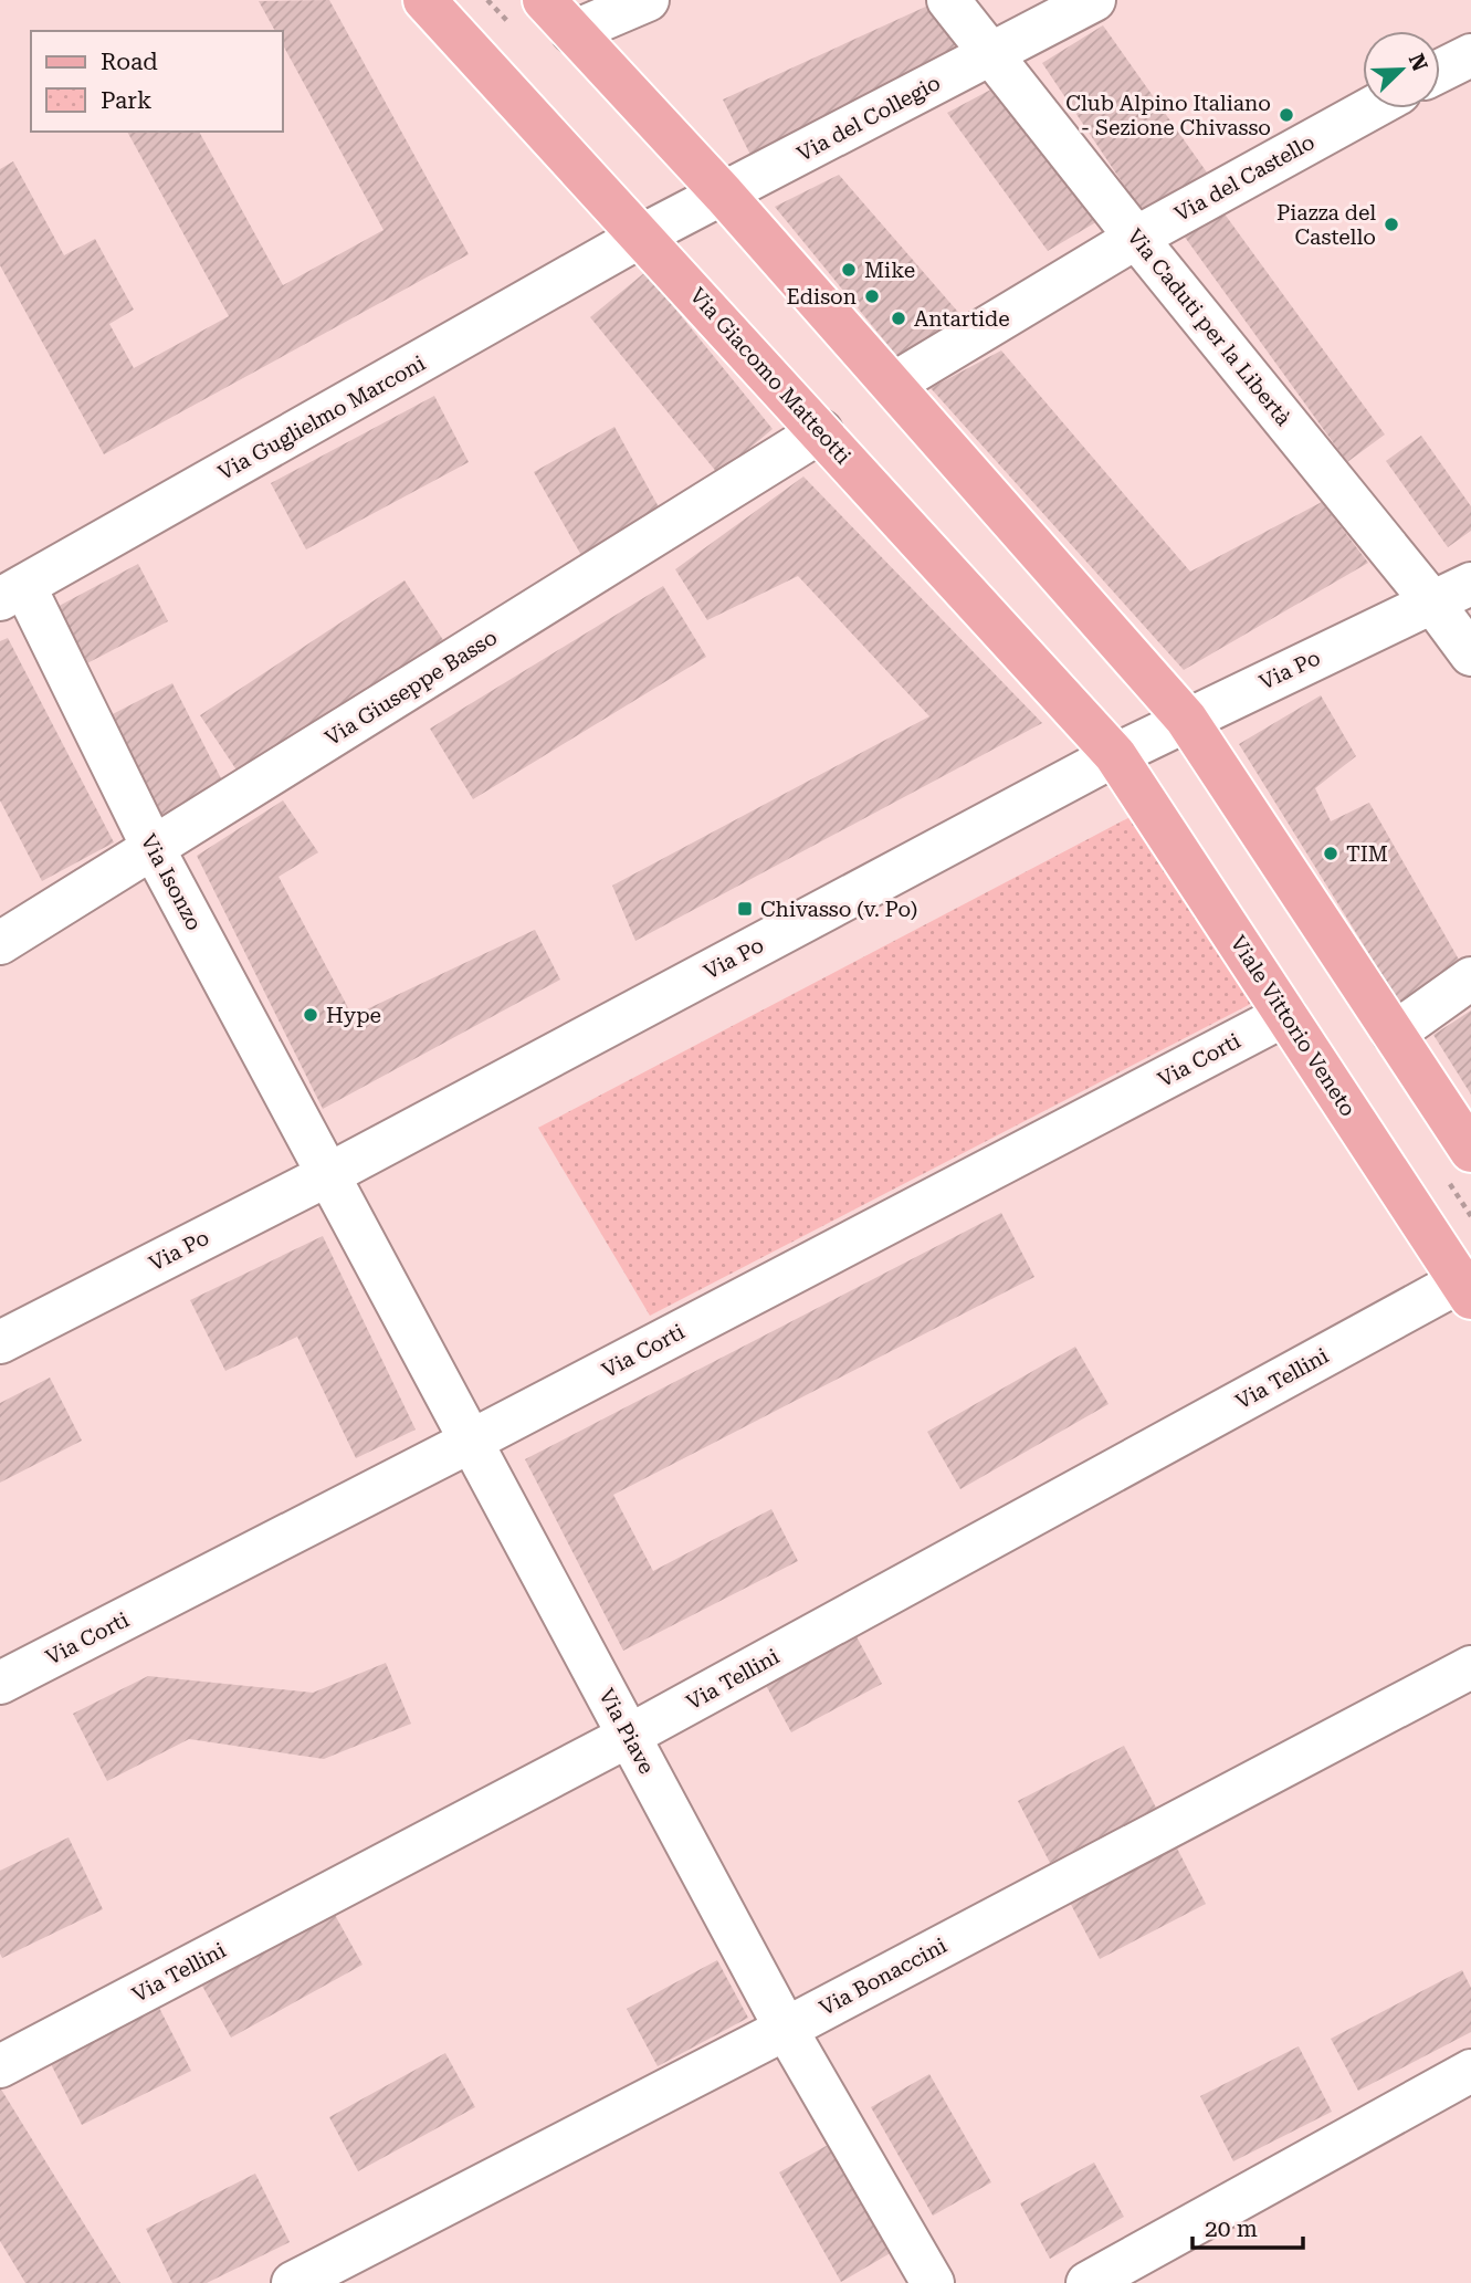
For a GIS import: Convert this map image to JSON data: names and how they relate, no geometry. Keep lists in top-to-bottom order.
{
  "streets": {
    "main road": ["Via Giacomo Matteotti", "Viale Vittorio Veneto"],
    "street": [
      "Via del Collegio",
      "Via del Castello",
      "Via Caduti per la Libertà",
      "Via Guglielmo Marconi",
      "Via Po",
      "Via Giuseppe Basso",
      "Via Isonzo",
      "Via Corti",
      "Via Tellini",
      "Via Piave",
      "Via Bonaccini"
    ]
  },
  "crossings": [
    ["Via del Collegio", "Via Caduti per la Libertà"],
    ["Via del Collegio", "Via Giacomo Matteotti"],
    ["Via del Collegio", "Via Guglielmo Marconi"],
    ["Via del Castello", "Via Caduti per la Libertà"],
    ["Via Caduti per la Libertà", "Via Po"],
    ["Via Giacomo Matteotti", "Via Guglielmo Marconi"],
    ["Via Giacomo Matteotti", "Via Po"],
    ["Via Giacomo Matteotti", "Via Giuseppe Basso"],
    ["Via Giacomo Matteotti", "Viale Vittorio Veneto"],
    ["Via Guglielmo Marconi", "Via Isonzo"],
    ["Via Po", "Via Isonzo"],
    ["Via Po", "Viale Vittorio Veneto"],
    ["Via Po", "Via Piave"],
    ["Via Giuseppe Basso", "Via Isonzo"],
    ["Via Isonzo", "Via Piave"],
    ["Viale Vittorio Veneto", "Via Corti"],
    ["Viale Vittorio Veneto", "Via Tellini"],
    ["Via Corti", "Via Piave"],
    ["Via Tellini", "Via Piave"],
    ["Via Piave", "Via Bonaccini"]
  ],
  "places": {
    "other": [
      "Club Alpino Italiano - Sezione Chivasso",
      "Piazza del Castello",
      "Mike",
      "Edison",
      "Antartide",
      "TIM",
      "Hype"
    ],
    "transit": ["Chivasso (v. Po)"]
  },
  "legend": ["Road", "Park"],
  "scale_bar": "20 m",
  "north": "top right"
}
